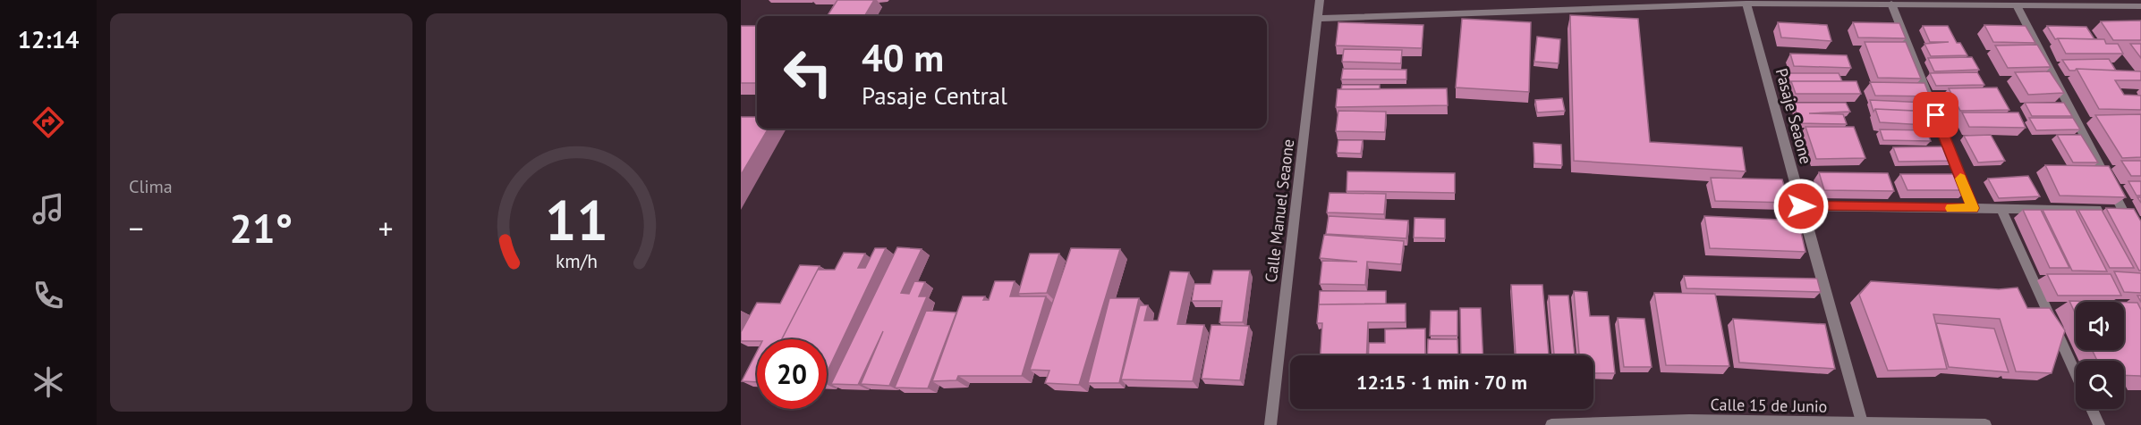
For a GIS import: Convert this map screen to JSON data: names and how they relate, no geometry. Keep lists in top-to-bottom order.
{
  "streets": {
    "street": ["Pasaje Seaone", "Calle Manuel Seaone", "Calle 15 de Junio"]
  },
  "crossings": [
    ["Pasaje Seaone", "Calle 15 de Junio"]
  ],
  "page": {
    "tabs": "12:14",
    "tile": "Clima",
    "turn": ["40 m", "Pasaje Central"],
    "heat": ["−", "21°", "+"],
    "limit": "20",
    "trip": "12:15 · 1 min · 70 m",
    "gauge": ["11", "km/h"]
  }
}
